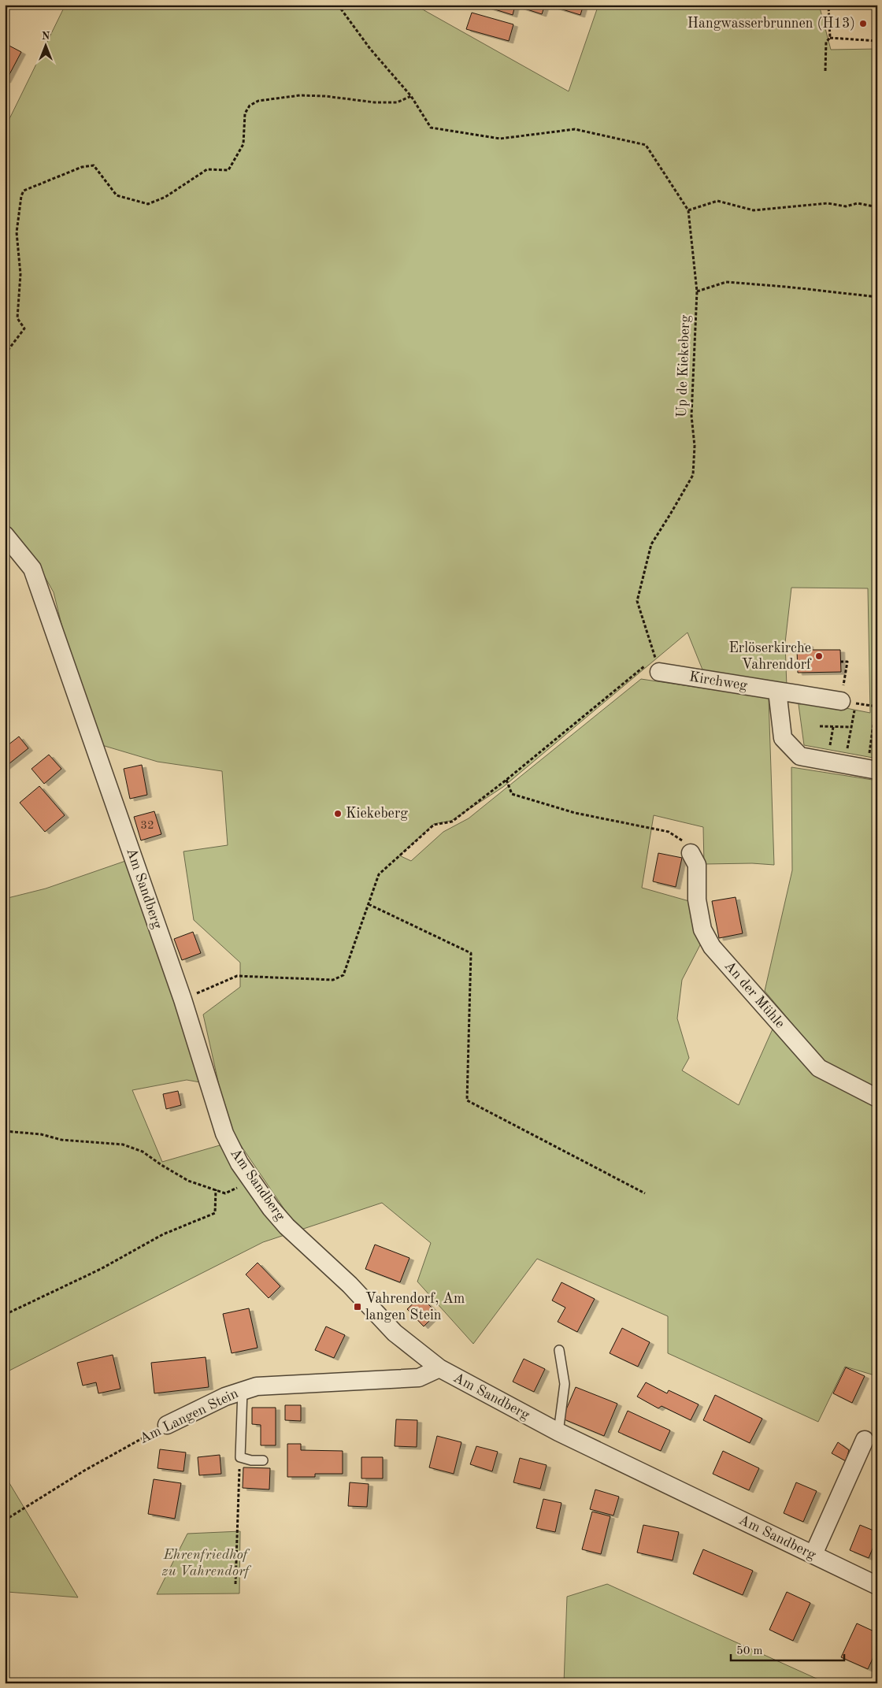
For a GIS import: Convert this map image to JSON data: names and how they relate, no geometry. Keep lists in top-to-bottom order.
{
  "streets": {
    "street": [
      "Kirchweg",
      "Am Sandberg",
      "An der Mühle",
      "Am Langen Stein"
    ],
    "path": ["Up de Kiekeberg"]
  },
  "crossings": [
    ["Up de Kiekeberg", "Kirchweg"],
    ["Am Sandberg", "Am Langen Stein"]
  ],
  "parks": ["Ehrenfriedhof zu Vahrendorf"],
  "places": {
    "other": ["Hangwasserbrunnen (H13)", "Erlöserkirche Vahrendorf", "Kiekeberg"],
    "transit": ["Vahrendorf, Am langen Stein"]
  },
  "house_numbers": ["32"],
  "scale_bar": "50 m",
  "north": "top"
}
